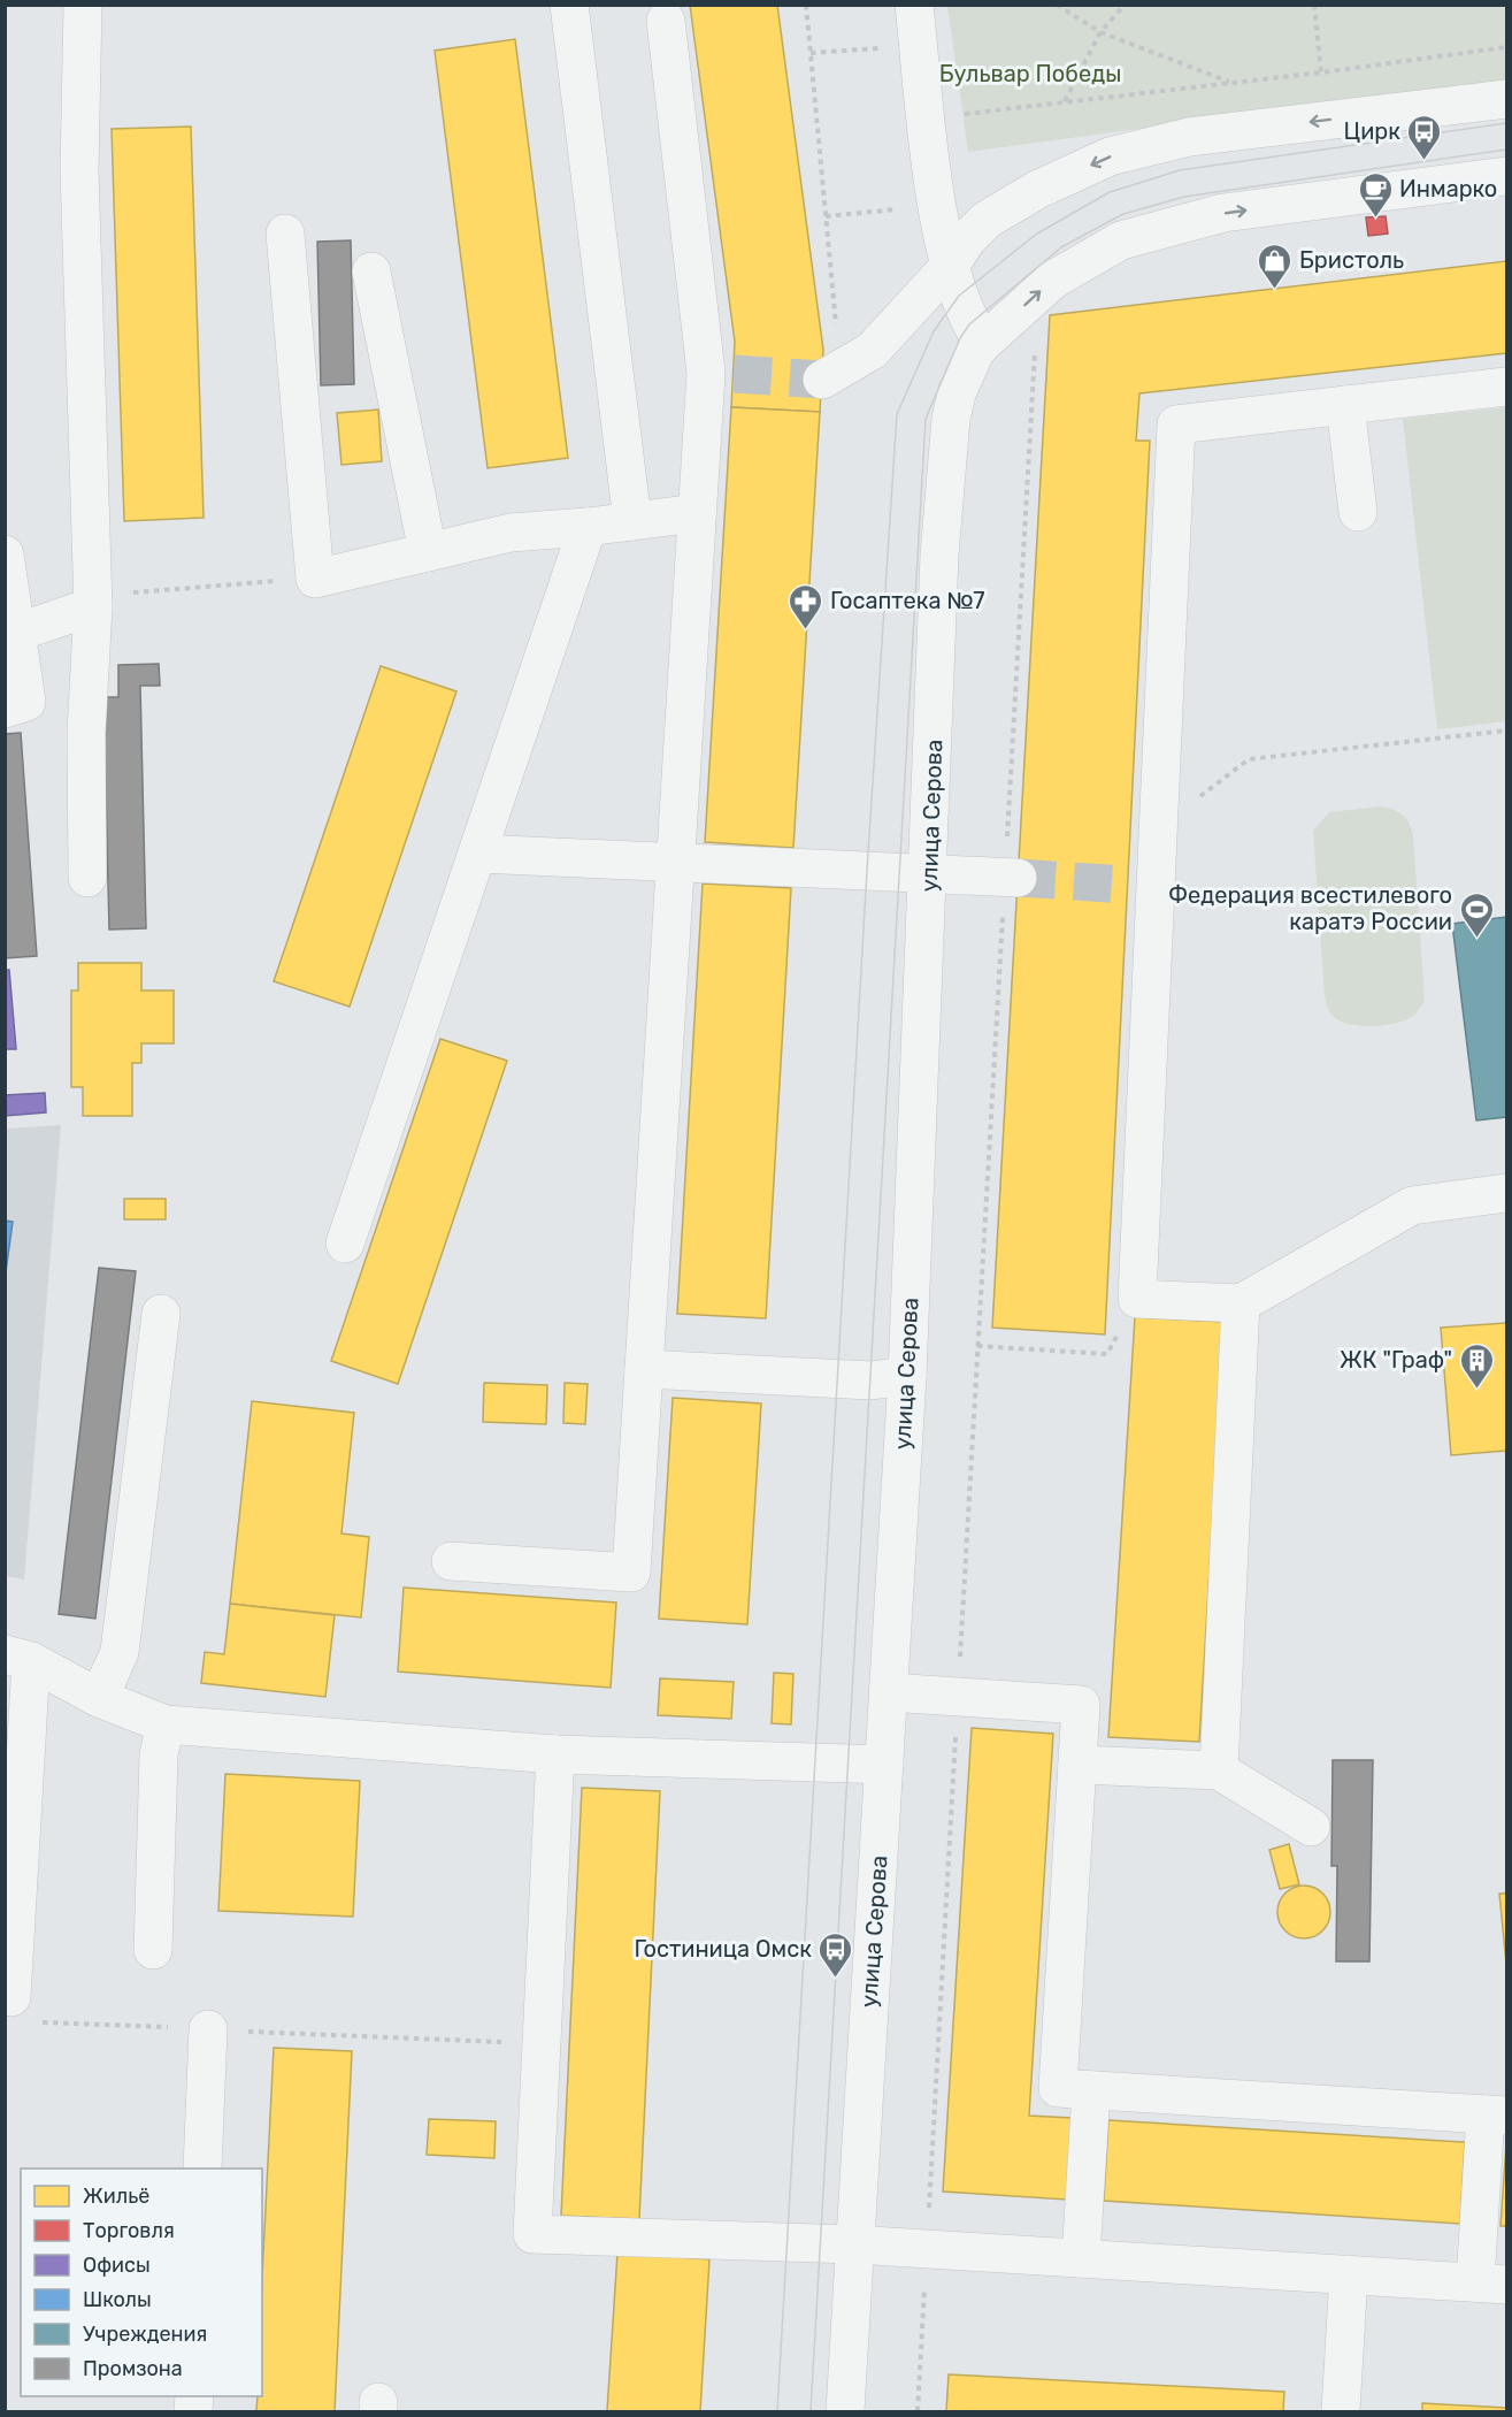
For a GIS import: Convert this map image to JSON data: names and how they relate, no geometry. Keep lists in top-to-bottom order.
{
  "streets": {
    "street": ["улица Серова"]
  },
  "parks": ["Бульвар Победы"],
  "places": {
    "bus stop": ["Цирк", "Гостиница Омск"],
    "cafe": ["Инмарко"],
    "shop": ["Бристоль"],
    "pharmacy": ["Госаптека №7"],
    "sports": ["Федерация всестилевого каратэ России"],
    "building": ["ЖК \"Граф\""]
  },
  "legend": [
    "Жильё",
    "Торговля",
    "Офисы",
    "Школы",
    "Учреждения",
    "Промзона"
  ]
}
